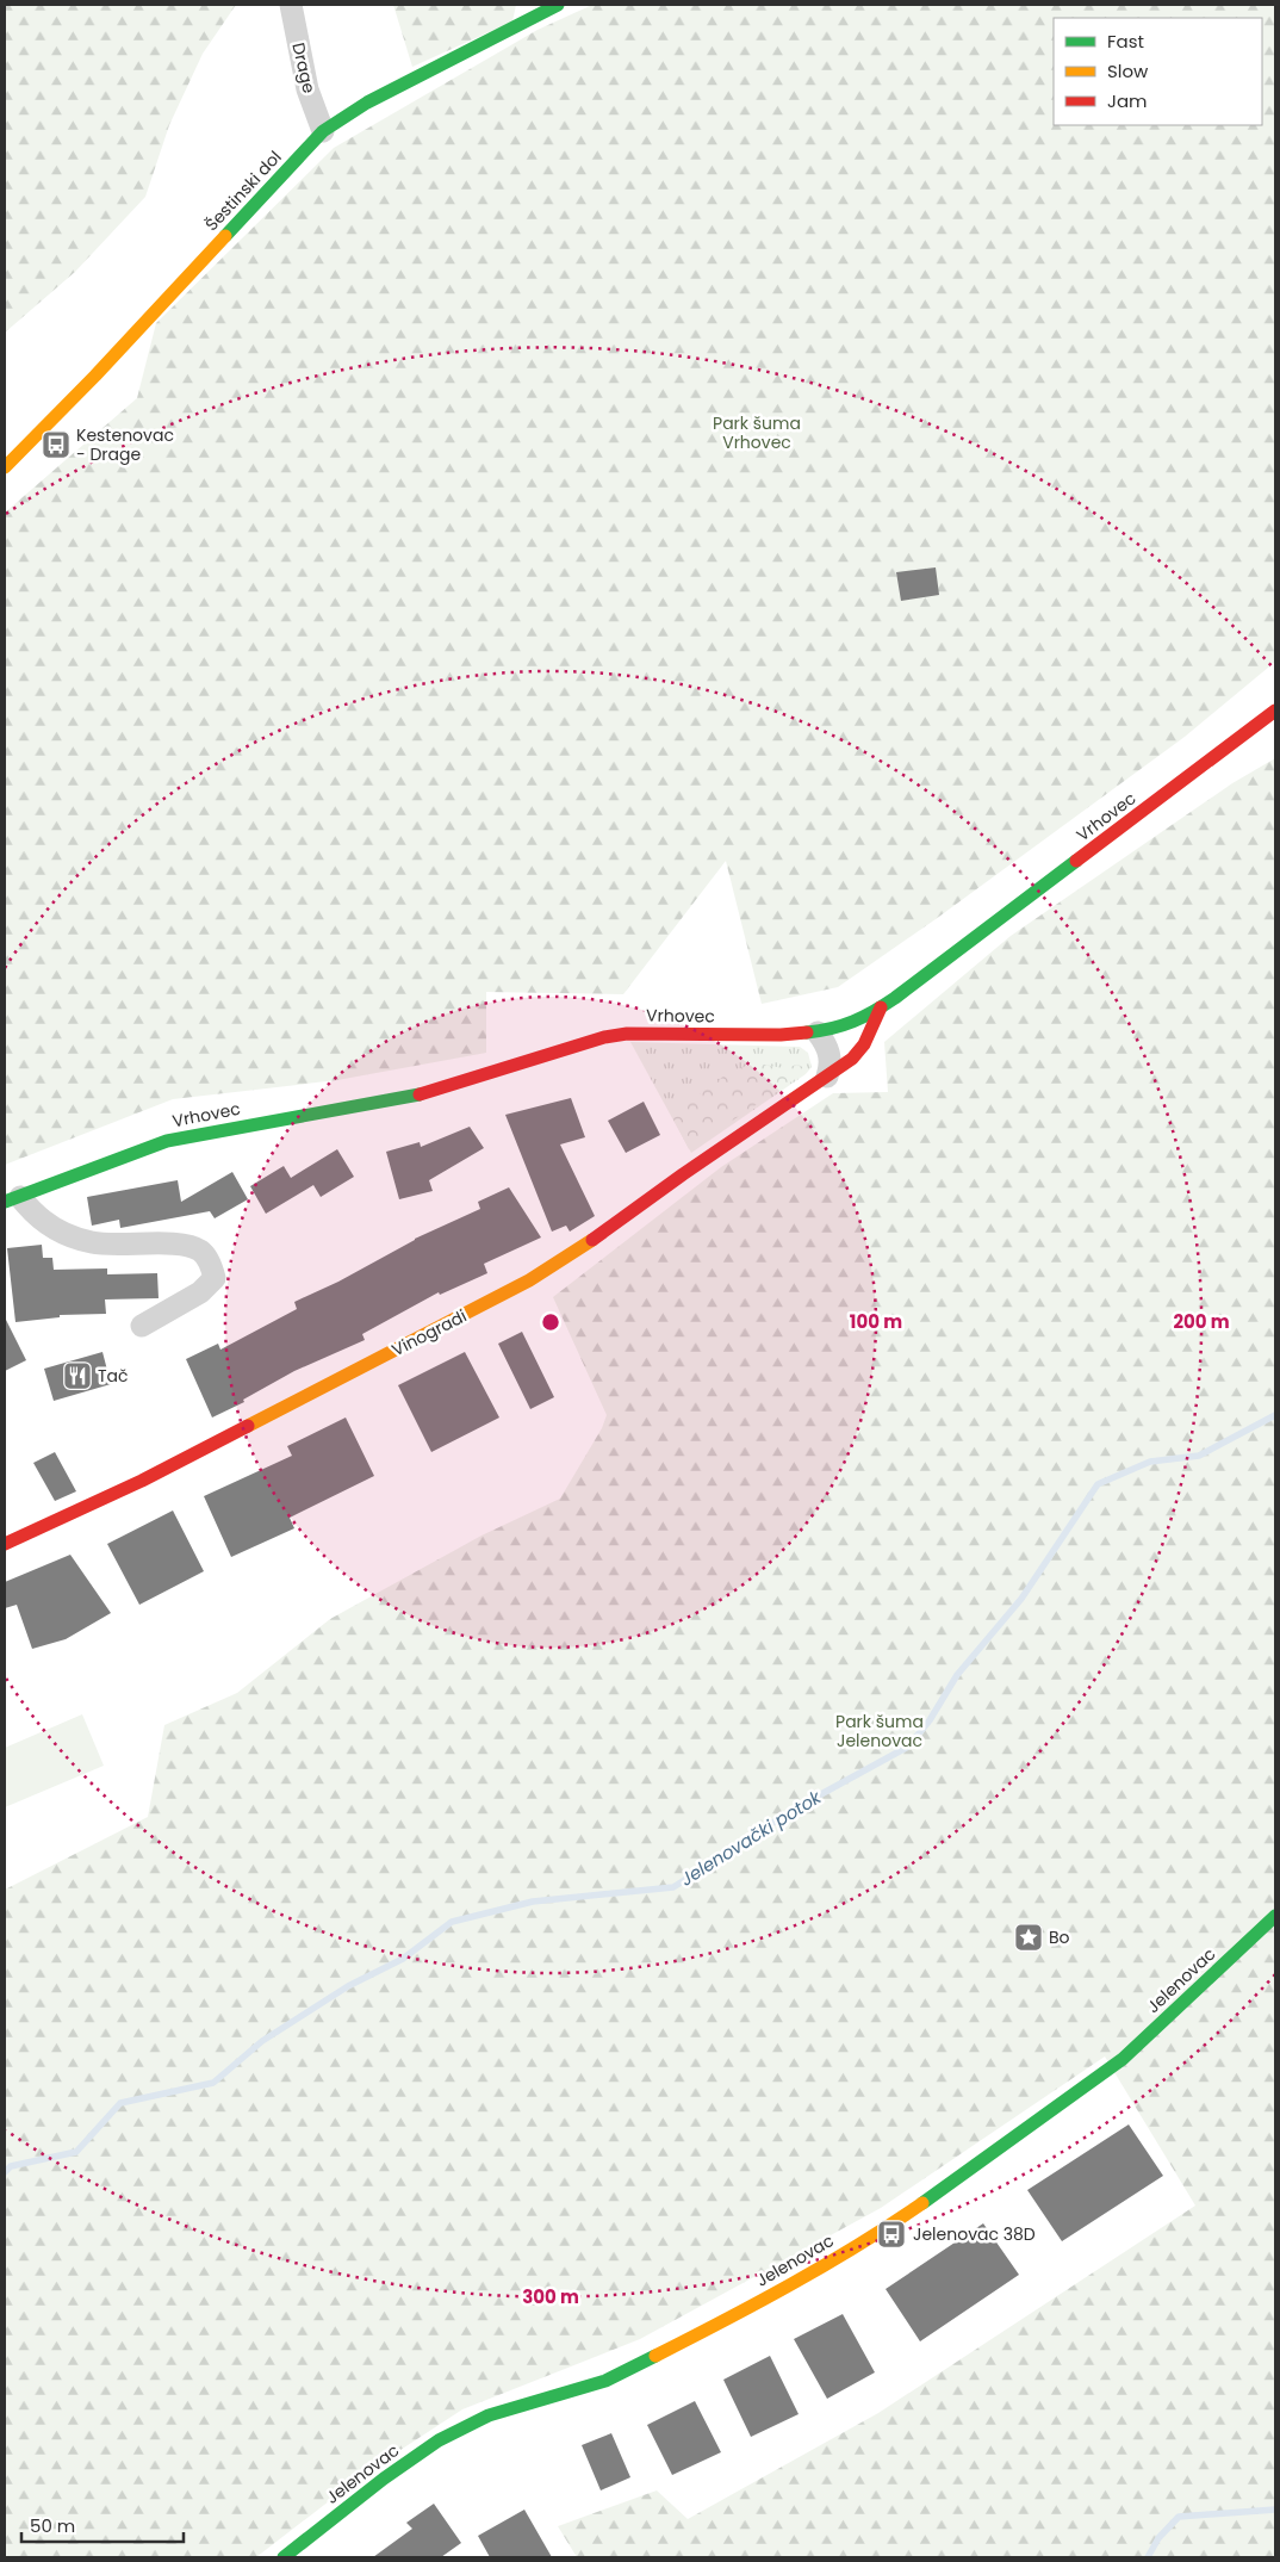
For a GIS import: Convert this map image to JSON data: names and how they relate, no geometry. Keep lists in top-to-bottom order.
{
  "streets": {
    "street": [
      "Drage",
      "Šestinski dol",
      "Vrhovec",
      "Vinogradi",
      "Jelenovac"
    ]
  },
  "crossings": [
    ["Drage", "Šestinski dol"],
    ["Vrhovec", "Vinogradi"]
  ],
  "water": ["Jelenovački potok"],
  "parks": ["Park šuma Vrhovec", "Park šuma Jelenovac"],
  "places": {
    "bus stop": ["Kestenovac - Drage", "Jelenovac 38D"],
    "restaurant": ["Tač"],
    "place": ["Bo"]
  },
  "legend": ["Fast", "Slow", "Jam"],
  "scale_bar": "50 m",
  "rings": ["100 m", "200 m", "300 m"]
}
